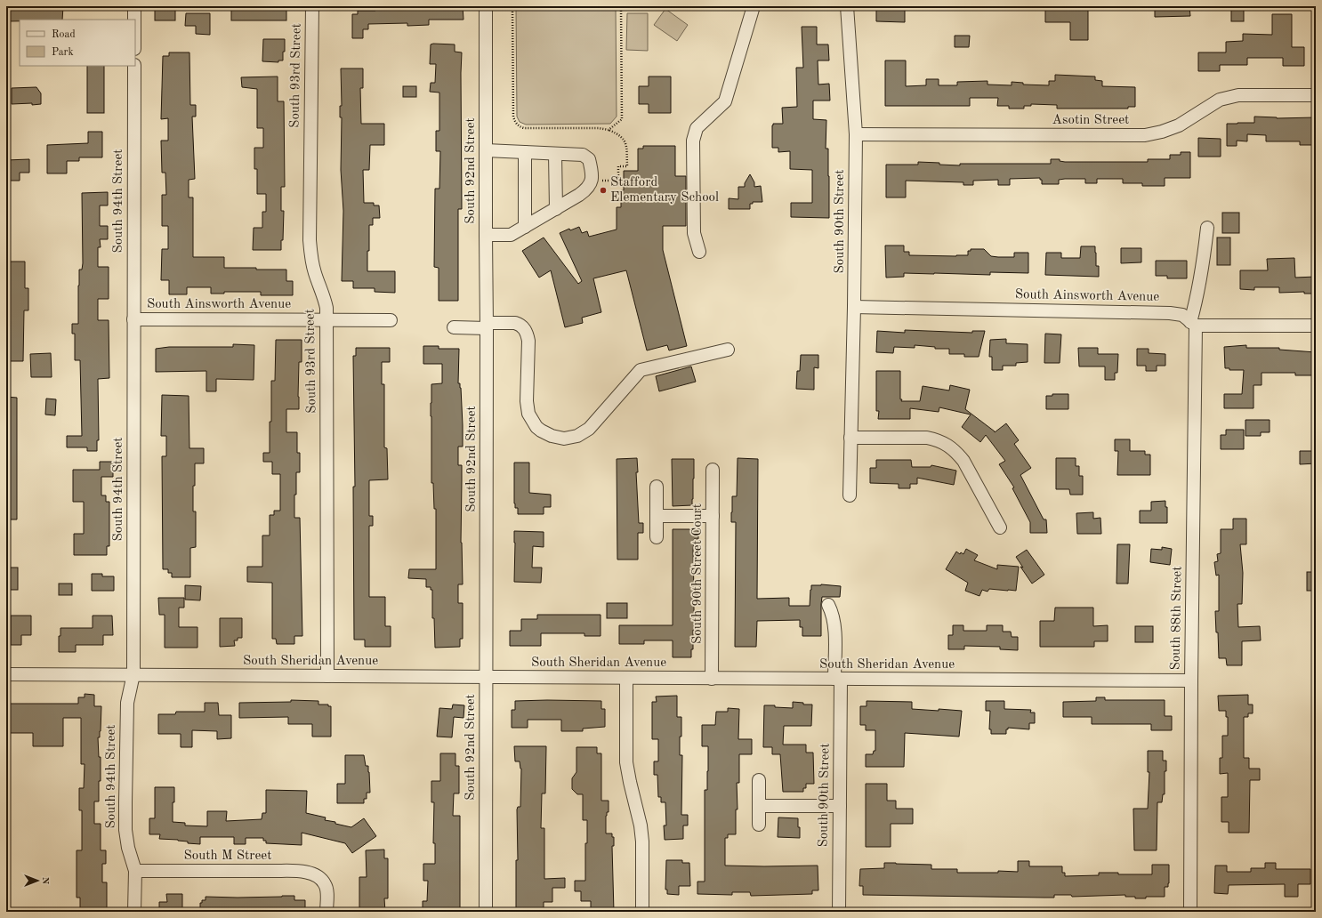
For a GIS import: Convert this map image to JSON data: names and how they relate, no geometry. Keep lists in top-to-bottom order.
{
  "streets": {
    "street": [
      "South 93rd Street",
      "Asotin Street",
      "South 92nd Street",
      "South 94th Street",
      "South 90th Street",
      "South Ainsworth Avenue",
      "South 90th Street Court",
      "South 88th Street",
      "South Sheridan Avenue",
      "South M Street"
    ]
  },
  "crossings": [
    ["South 93rd Street", "South Ainsworth Avenue"],
    ["South 93rd Street", "South Sheridan Avenue"],
    ["Asotin Street", "South 90th Street"],
    ["South 92nd Street", "South Sheridan Avenue"],
    ["South 94th Street", "South Ainsworth Avenue"],
    ["South 94th Street", "South Sheridan Avenue"],
    ["South 94th Street", "South M Street"],
    ["South 90th Street", "South Ainsworth Avenue"],
    ["South 90th Street", "South Sheridan Avenue"],
    ["South Ainsworth Avenue", "South 88th Street"],
    ["South 90th Street Court", "South Sheridan Avenue"],
    ["South 88th Street", "South Sheridan Avenue"]
  ],
  "places": ["Stafford Elementary School"],
  "legend": ["Road", "Park"],
  "north": "right"
}
